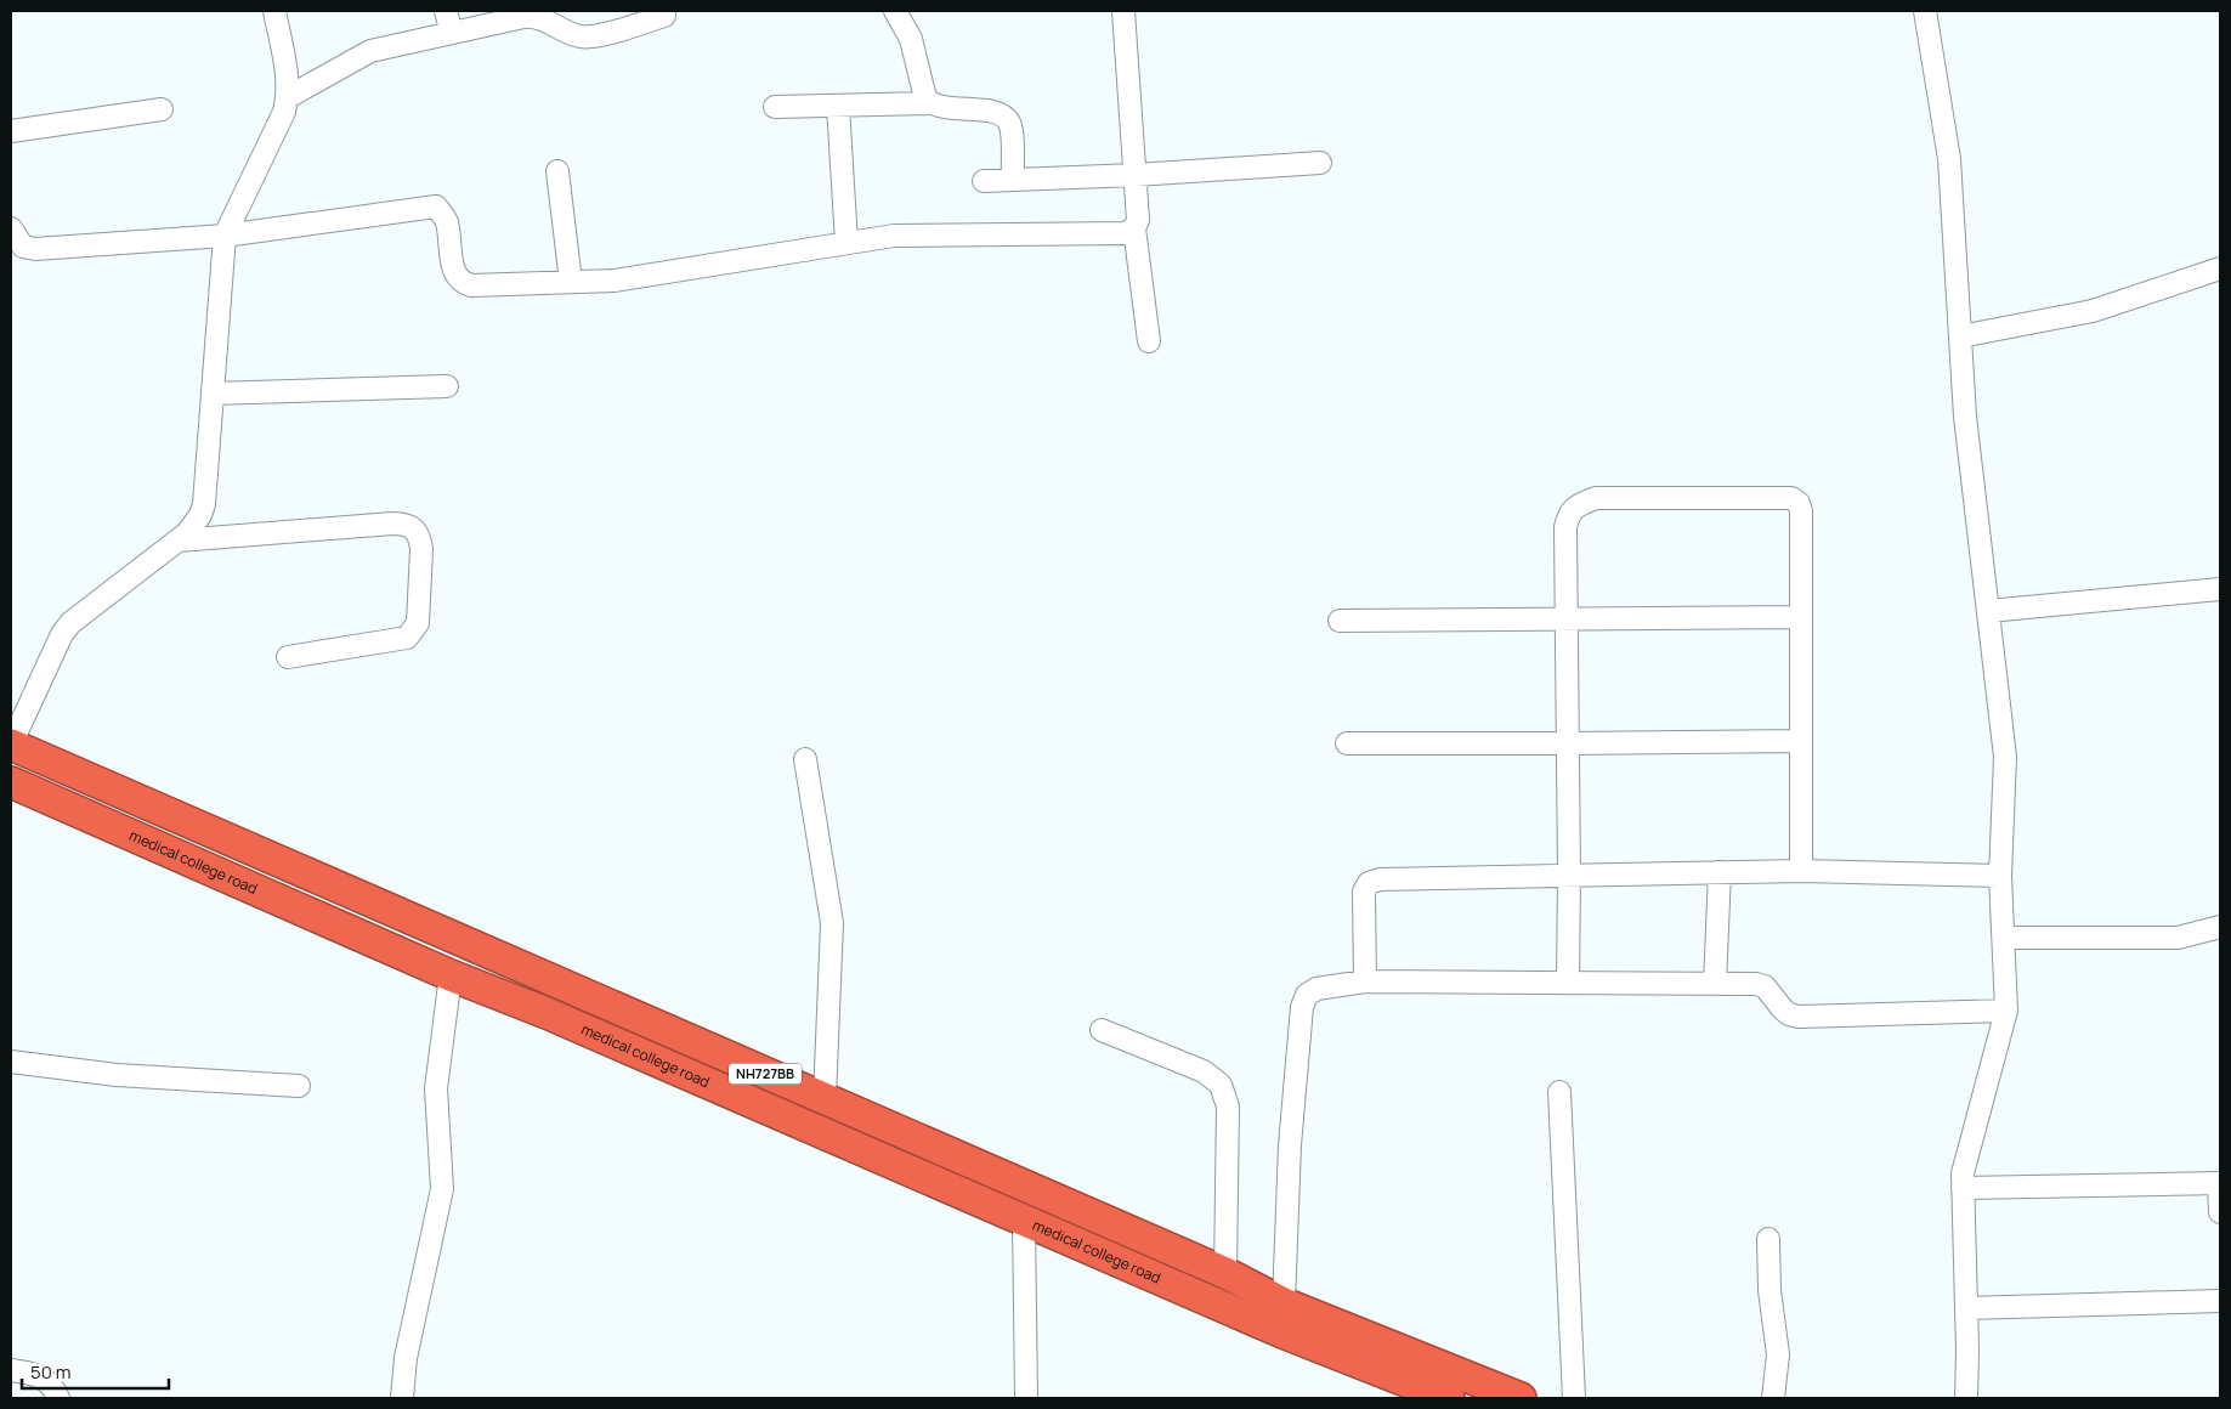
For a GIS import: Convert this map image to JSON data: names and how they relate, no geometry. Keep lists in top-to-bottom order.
{
  "streets": {
    "highway": ["medical college road", "NH727BB"]
  },
  "crossings": [
    ["medical college road", "NH727BB"]
  ],
  "scale_bar": "50 m"
}
